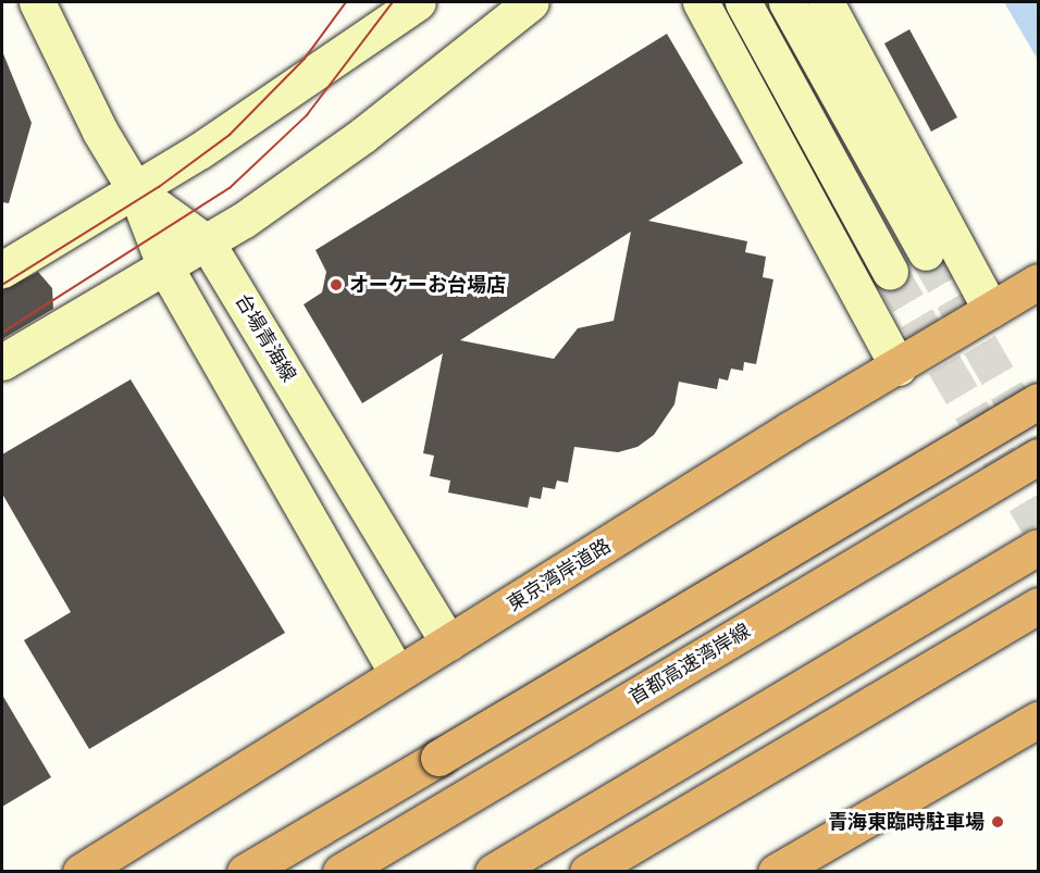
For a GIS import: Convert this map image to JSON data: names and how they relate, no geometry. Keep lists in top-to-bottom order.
{
  "streets": {
    "highway": ["東京湾岸道路", "首都高速湾岸線"],
    "street": ["台場青海線"]
  },
  "crossings": [
    ["台場青海線", "東京湾岸道路"]
  ],
  "places": ["オーケーお台場店", "青海東臨時駐車場"]
}
